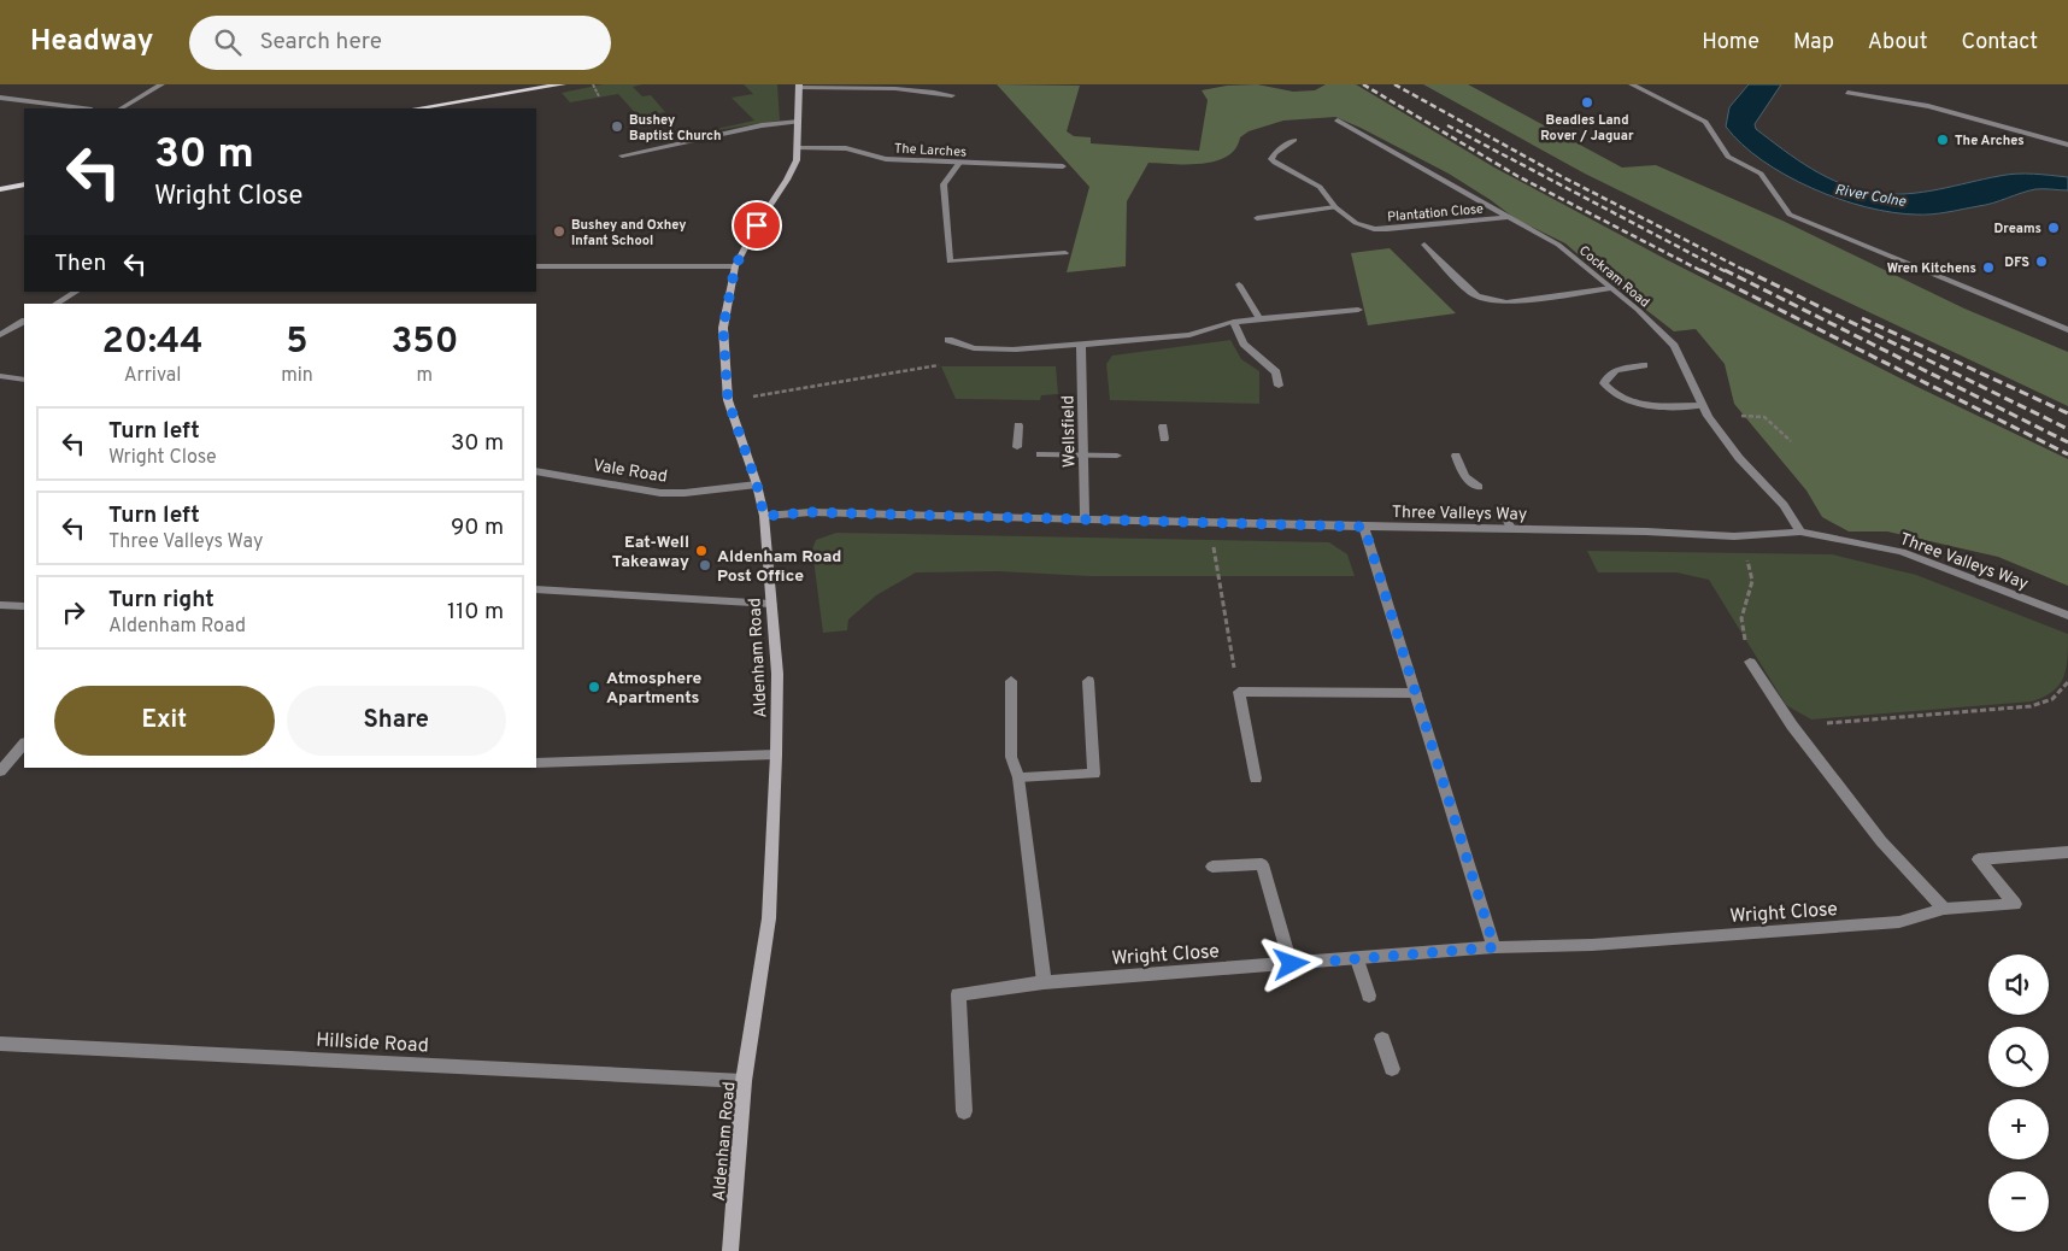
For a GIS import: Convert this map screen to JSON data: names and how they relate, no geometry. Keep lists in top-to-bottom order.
{
  "streets": {
    "main road": ["Aldenham Road"],
    "street": [
      "The Larches",
      "Plantation Close",
      "Cockram Road",
      "Wellsfield",
      "Vale Road",
      "Three Valleys Way",
      "Wright Close",
      "Hillside Road"
    ]
  },
  "crossings": [
    ["The Larches", "Aldenham Road"],
    ["Plantation Close", "Cockram Road"],
    ["Cockram Road", "Three Valleys Way"],
    ["Wellsfield", "Three Valleys Way"],
    ["Vale Road", "Aldenham Road"],
    ["Three Valleys Way", "Aldenham Road"],
    ["Aldenham Road", "Hillside Road"]
  ],
  "water": ["River Colne"],
  "places": [
    "Beadles Land Rover / Jaguar",
    "Bushey Baptist Church",
    "The Arches",
    "Dreams",
    "Bushey and Oxhey Infant School",
    "DFS",
    "Wren Kitchens",
    "Eat-Well Takeaway",
    "Aldenham Road Post Office",
    "Atmosphere Apartments"
  ],
  "page": {
    "header": "Headway",
    "search": "Search here",
    "nav": [
      "Home",
      "Map",
      "About",
      "Contact"
    ],
    "turn": ["30 m", "Wright Close"],
    "then": "Then",
    "eta": [
      "20:44",
      "Arrival",
      "5",
      "min",
      "350",
      "m"
    ],
    "list": [
      {
        "name": "Turn left",
        "note": "Wright Close",
        "value": "30 m"
      },
      {
        "name": "Turn left",
        "note": "Three Valleys Way",
        "value": "90 m"
      },
      {
        "name": "Turn right",
        "note": "Aldenham Road",
        "value": "110 m"
      }
    ],
    "buttons": ["Exit", "Share"],
    "map_buttons": ["+", "−"]
  }
}
